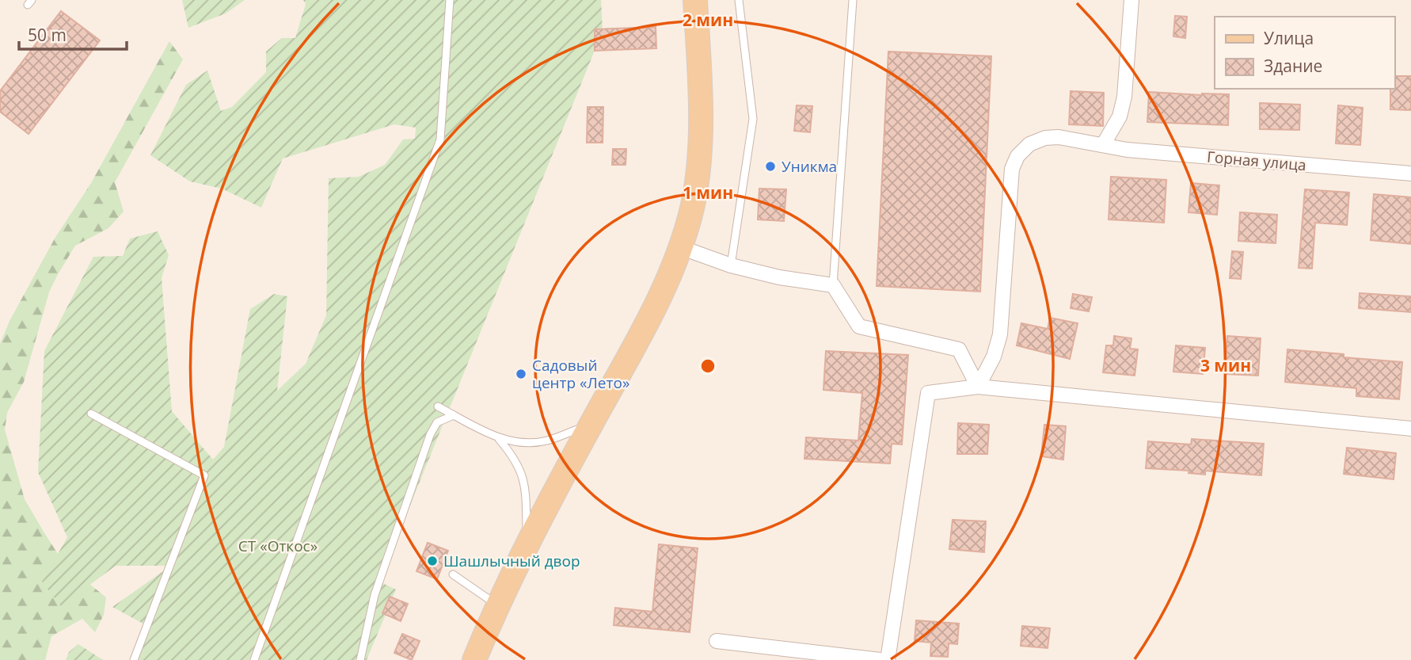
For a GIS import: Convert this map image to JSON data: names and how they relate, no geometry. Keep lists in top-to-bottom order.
{
  "streets": {
    "street": ["Горная улица"]
  },
  "parks": ["СТ «Откос»"],
  "places": ["Уникма", "Садовый центр «Лето»", "Шашлычный двор"],
  "legend": ["Улица", "Здание"],
  "scale_bar": "50 m",
  "rings": ["2 мин", "1 мин", "3 мин"]
}
